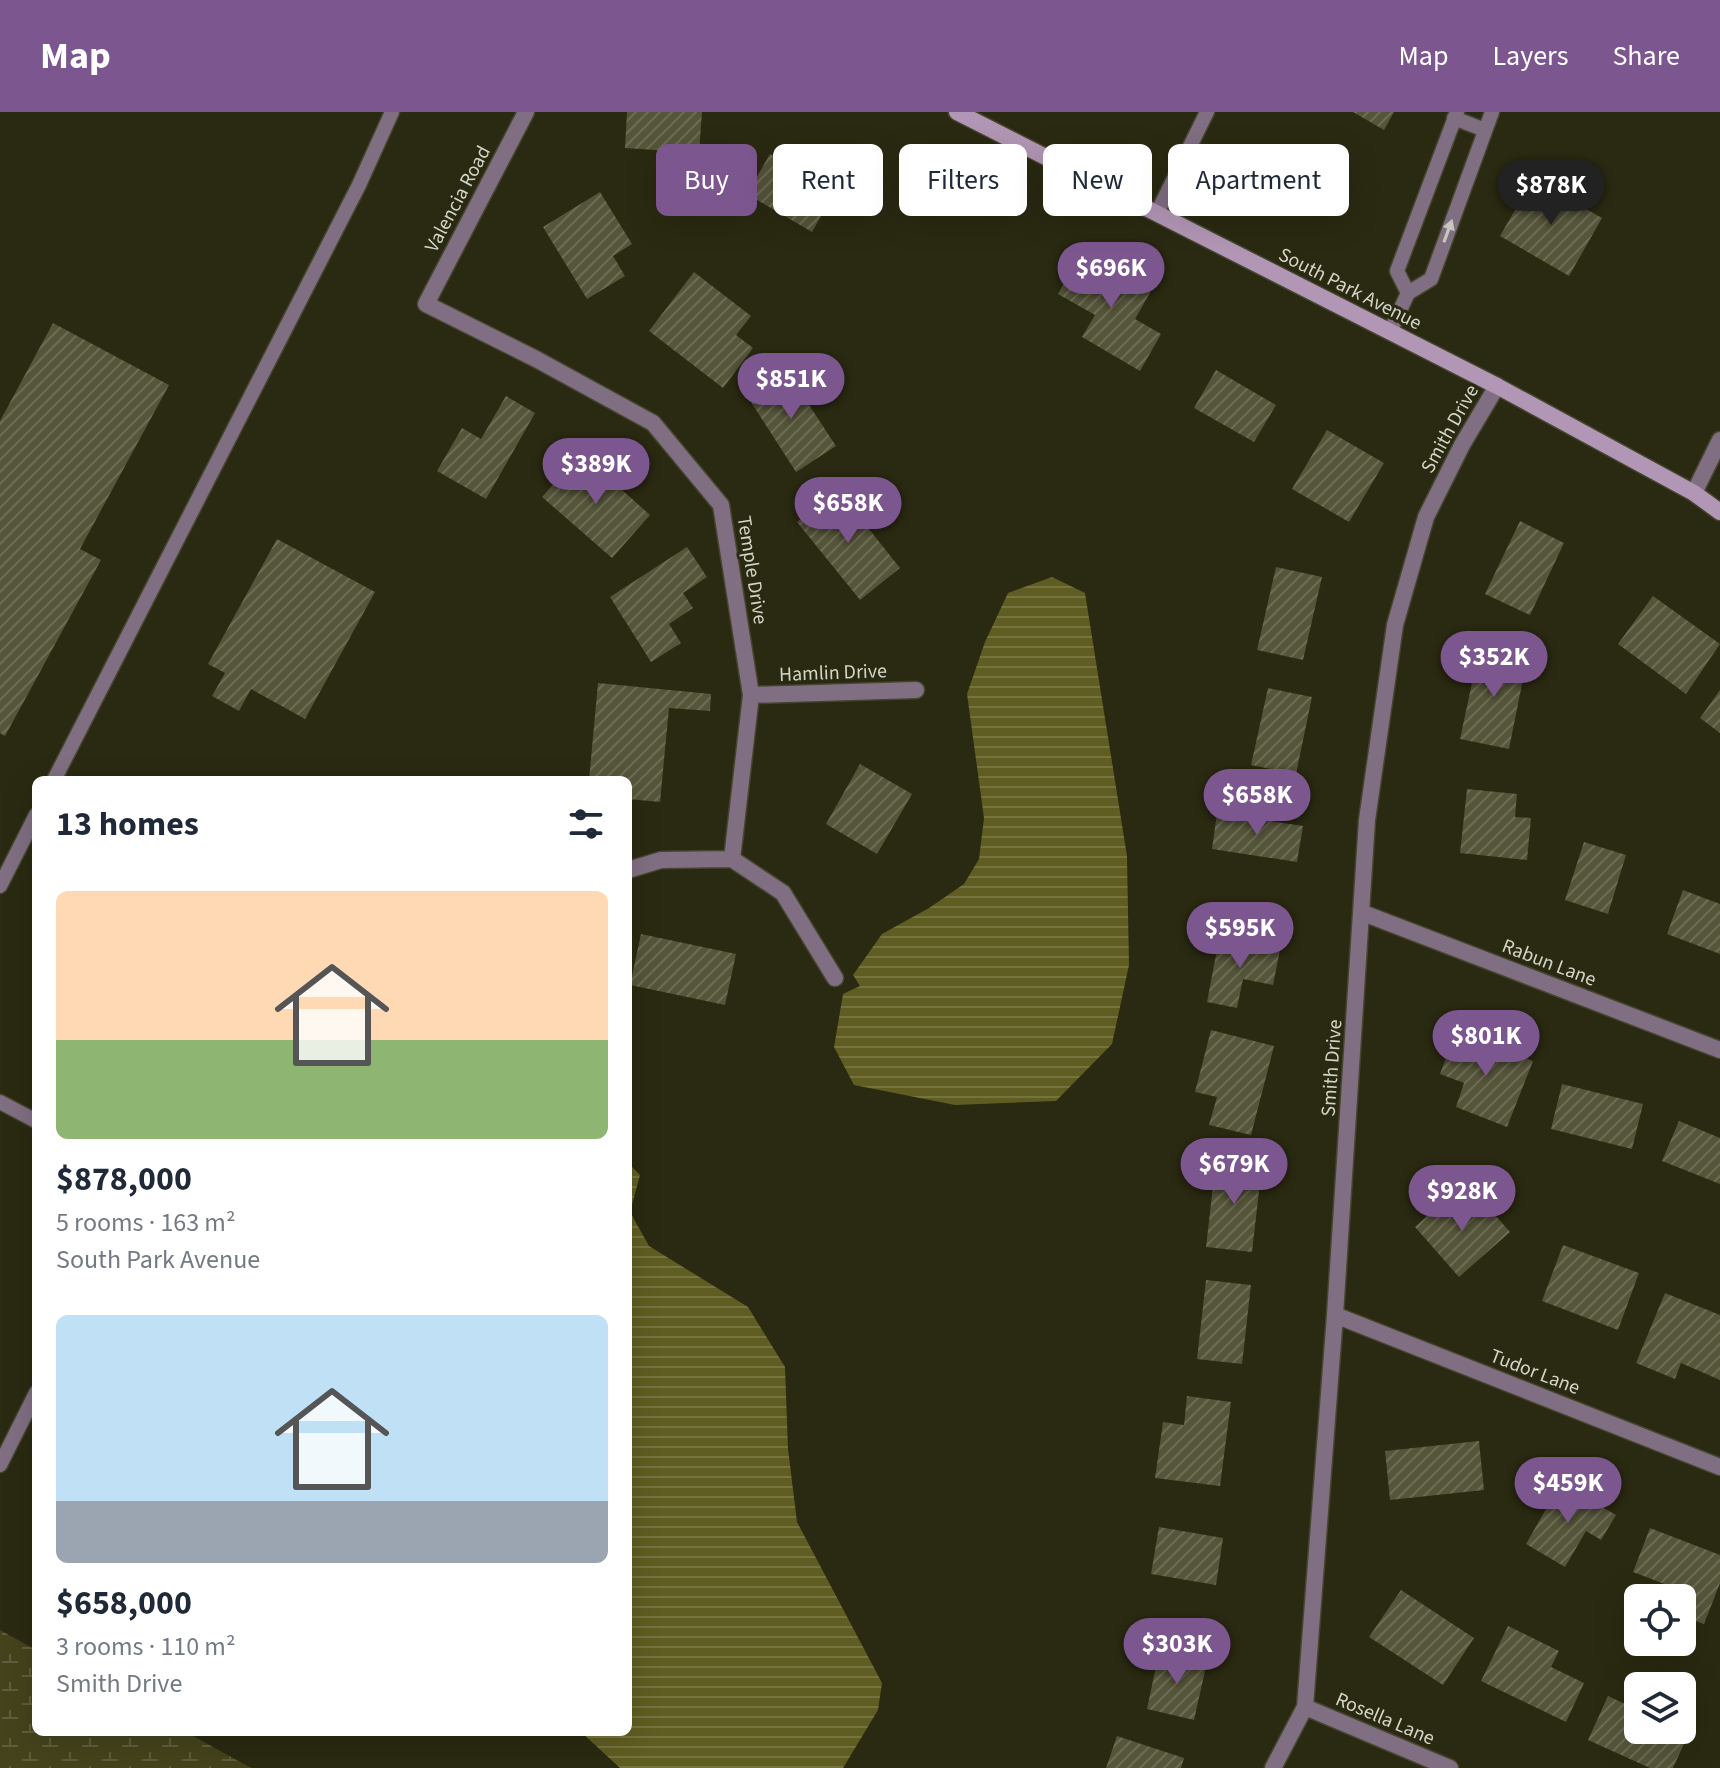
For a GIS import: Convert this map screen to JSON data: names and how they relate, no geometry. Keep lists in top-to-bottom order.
{
  "streets": {
    "street": [
      "Valencia Road",
      "South Park Avenue",
      "Smith Drive",
      "Temple Drive",
      "Hamlin Drive",
      "Rabun Lane",
      "Tudor Lane",
      "Rosella Lane"
    ]
  },
  "crossings": [
    ["Valencia Road", "Temple Drive"],
    ["South Park Avenue", "Smith Drive"],
    ["Smith Drive", "Rabun Lane"],
    ["Smith Drive", "Tudor Lane"],
    ["Smith Drive", "Rosella Lane"],
    ["Temple Drive", "Hamlin Drive"]
  ],
  "page": {
    "header": "Map",
    "nav": ["Map", "Layers", "Share"],
    "chip": [
      "Buy",
      "Rent",
      "Filters",
      "New",
      "Apartment"
    ],
    "price": [
      "$878K",
      "$696K",
      "$851K",
      "$389K",
      "$658K",
      "$352K",
      "$658K",
      "$595K",
      "$801K",
      "$679K",
      "$928K",
      "$459K",
      "$303K"
    ],
    "heading": "13 homes",
    "list": [
      {
        "name": "$878,000",
        "note": "5 rooms · 163 m² · South Park Avenue"
      },
      {
        "name": "$658,000",
        "note": "3 rooms · 110 m² · Smith Drive"
      }
    ]
  }
}
